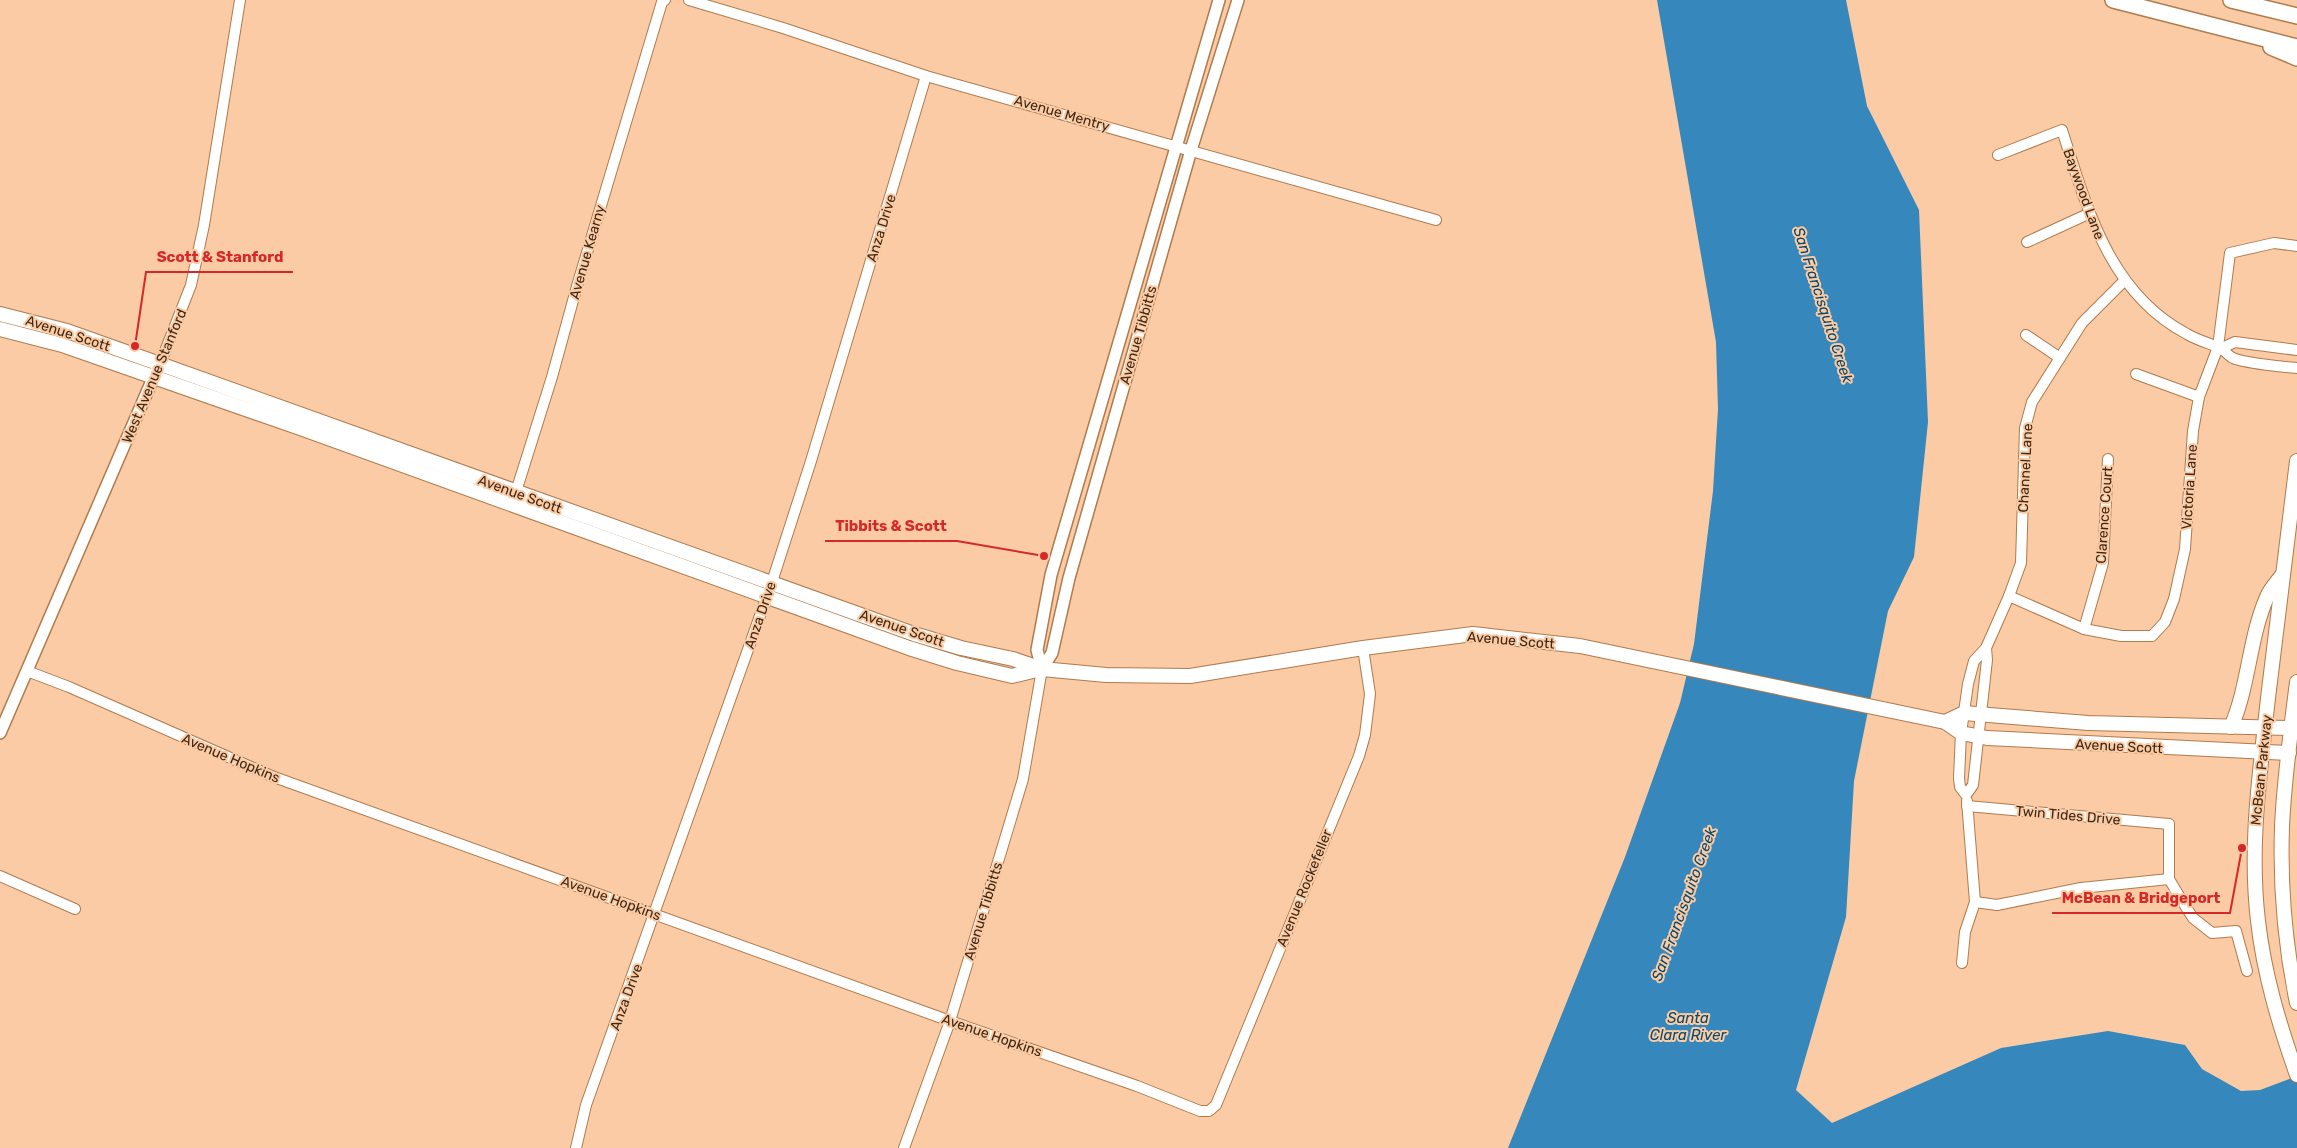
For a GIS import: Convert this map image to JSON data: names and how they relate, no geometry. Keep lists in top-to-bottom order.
{
  "streets": {
    "main road": ["Avenue Scott", "McBean Parkway"],
    "street": [
      "Avenue Mentry",
      "Baywood Lane",
      "Anza Drive",
      "Avenue Kearny",
      "Avenue Tibbitts",
      "West Avenue Stanford",
      "Channel Lane",
      "Victoria Lane",
      "Clarence Court",
      "Avenue Hopkins",
      "Twin Tides Drive",
      "Avenue Rockefeller"
    ]
  },
  "crossings": [
    ["Avenue Mentry", "Anza Drive"],
    ["Avenue Mentry", "Avenue Tibbitts"],
    ["Baywood Lane", "Channel Lane"],
    ["Baywood Lane", "Victoria Lane"],
    ["Anza Drive", "Avenue Scott"],
    ["Anza Drive", "Avenue Hopkins"],
    ["Avenue Kearny", "Avenue Scott"],
    ["Avenue Scott", "Avenue Tibbitts"],
    ["Avenue Scott", "West Avenue Stanford"],
    ["Avenue Scott", "McBean Parkway"],
    ["Avenue Scott", "Avenue Rockefeller"],
    ["Avenue Tibbitts", "Avenue Hopkins"],
    ["West Avenue Stanford", "Avenue Hopkins"],
    ["Channel Lane", "Victoria Lane"],
    ["Victoria Lane", "Clarence Court"],
    ["Avenue Hopkins", "Avenue Rockefeller"]
  ],
  "water": ["San Francisquito Creek", "Santa Clara River"],
  "places": ["Scott & Stanford", "Tibbits & Scott", "McBean & Bridgeport"]
}
